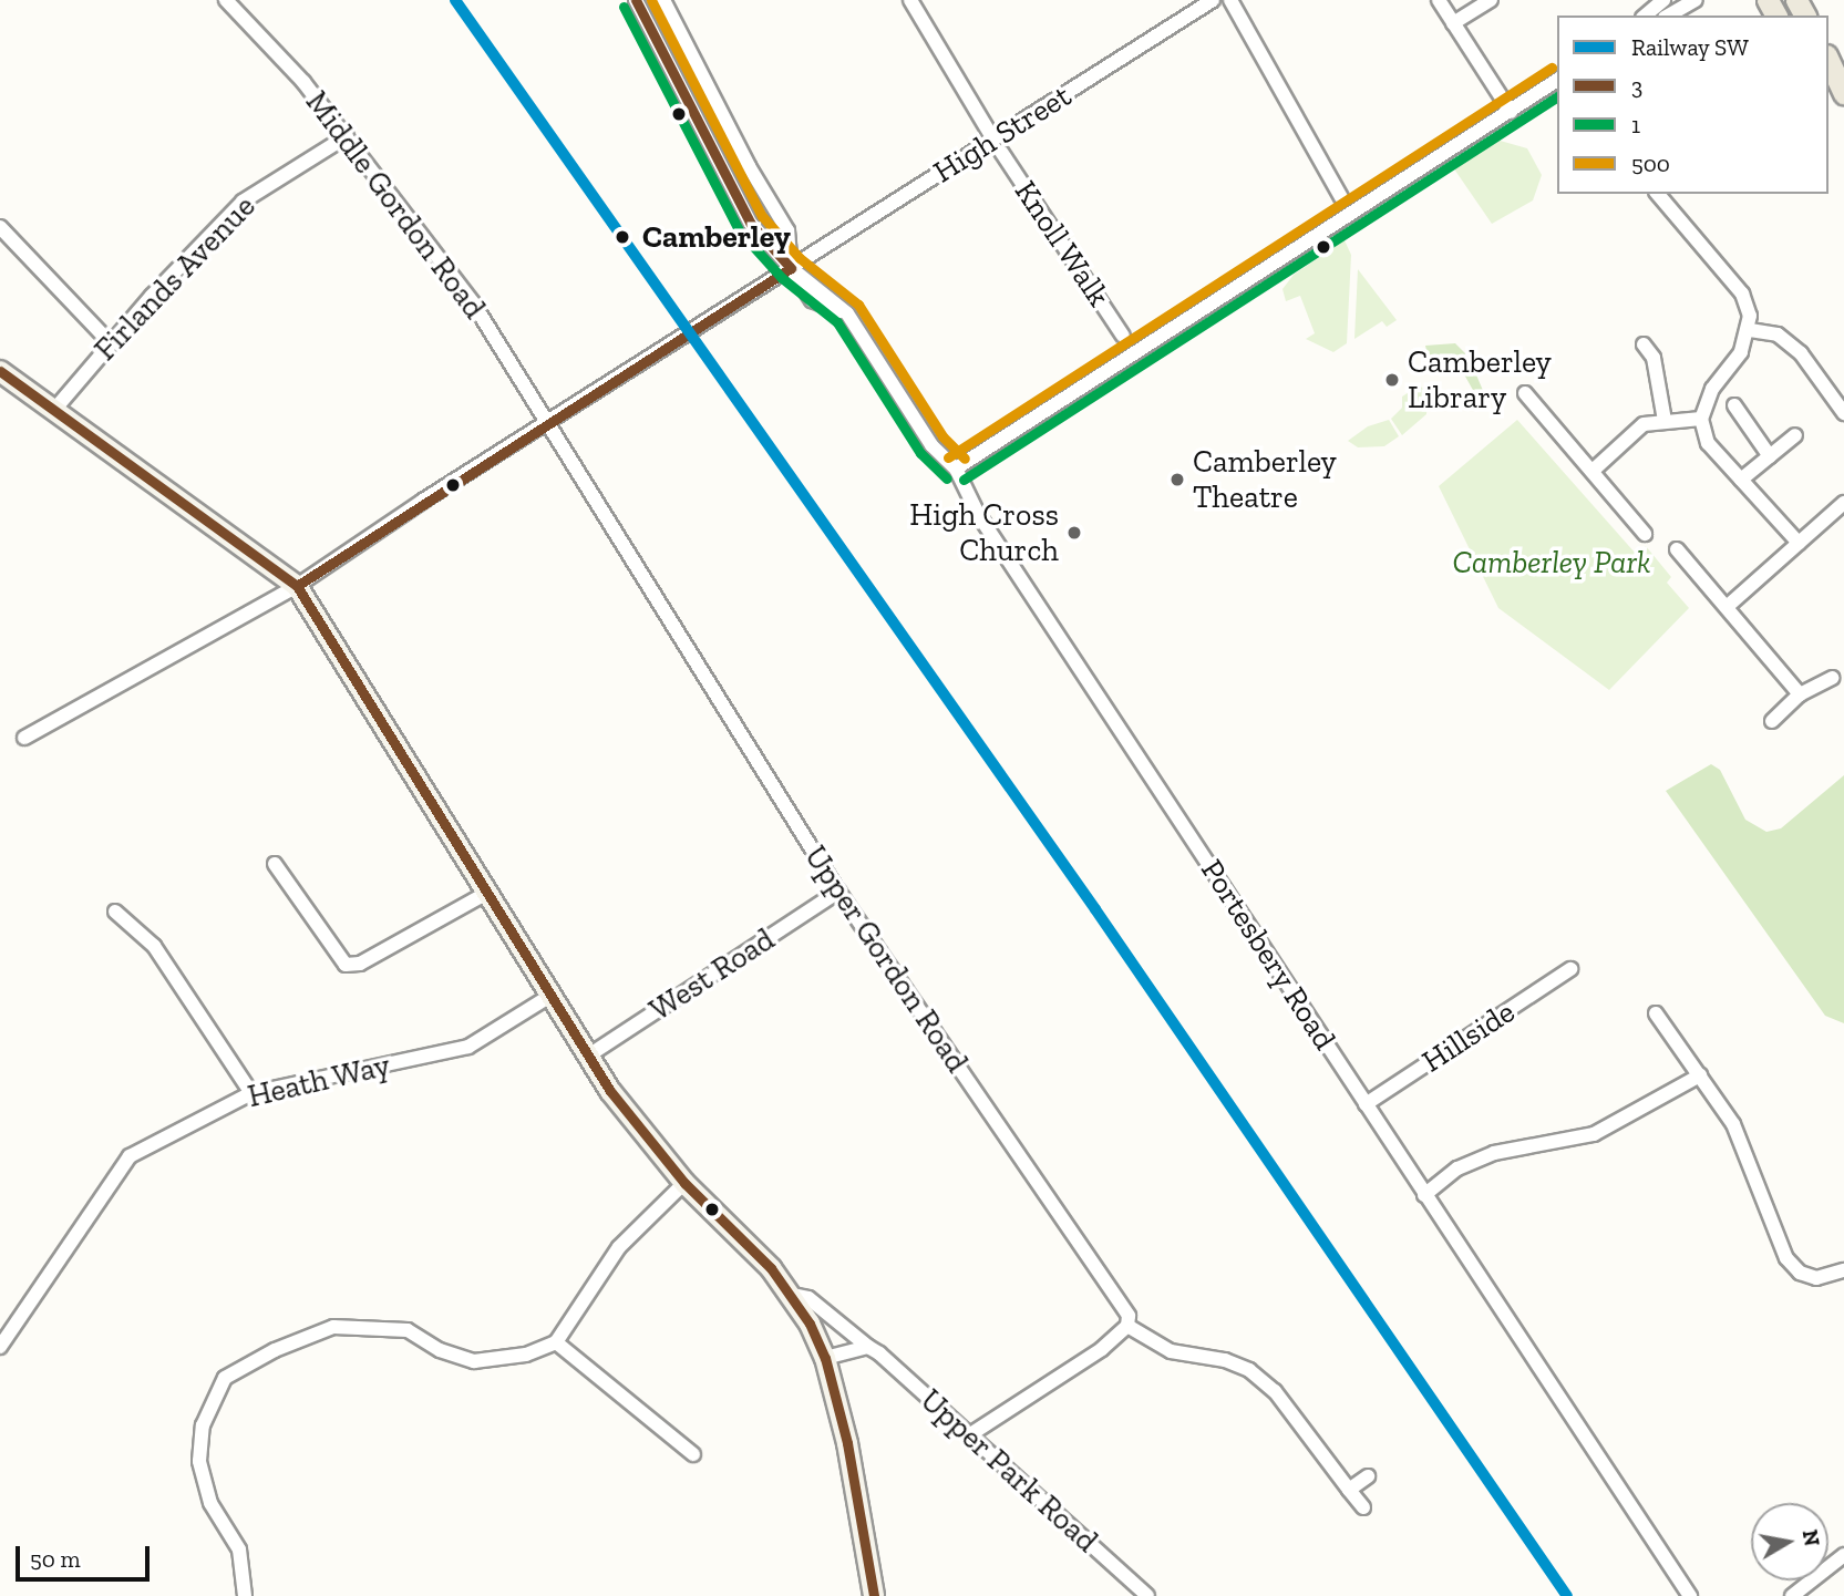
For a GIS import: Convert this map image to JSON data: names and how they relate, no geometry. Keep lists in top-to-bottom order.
{
  "streets": {
    "street": [
      "High Street",
      "Middle Gordon Road",
      "Knoll Walk",
      "Firlands Avenue",
      "Portesbery Road",
      "Upper Gordon Road",
      "West Road",
      "Hillside",
      "Heath Way",
      "Upper Park Road"
    ]
  },
  "crossings": [
    ["High Street", "Middle Gordon Road"],
    ["High Street", "Knoll Walk"],
    ["High Street", "Portesbery Road"],
    ["High Street", "Upper Gordon Road"],
    ["High Street", "Upper Park Road"],
    ["Middle Gordon Road", "Firlands Avenue"],
    ["Middle Gordon Road", "Upper Gordon Road"],
    ["Portesbery Road", "Hillside"],
    ["Upper Gordon Road", "West Road"],
    ["West Road", "Upper Park Road"],
    ["Heath Way", "Upper Park Road"]
  ],
  "parks": ["Camberley Park"],
  "places": [
    "Camberley",
    "Camberley Library",
    "Camberley Theatre",
    "High Cross Church"
  ],
  "lines": [
    "rail line SW",
    "transit line 3",
    "transit line 500",
    "transit line 1"
  ],
  "legend": [
    "Railway SW",
    "3",
    "1",
    "500"
  ],
  "scale_bar": "50 m",
  "north": "right"
}
